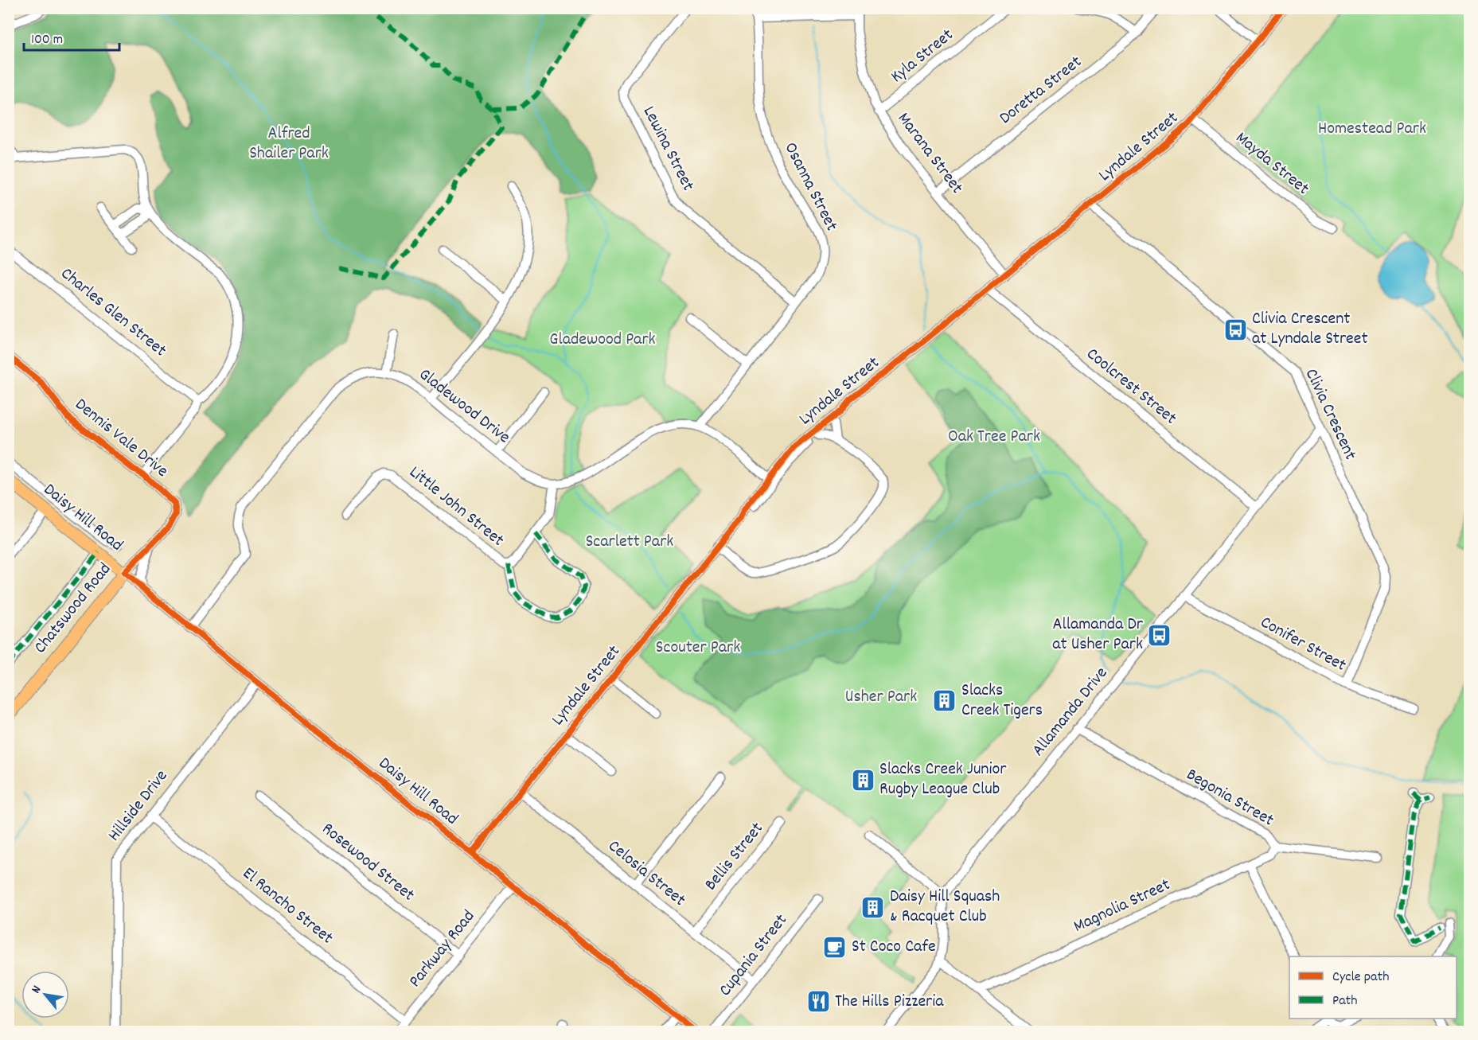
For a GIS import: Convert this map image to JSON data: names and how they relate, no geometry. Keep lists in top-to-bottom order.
{
  "streets": {
    "main road": ["Daisy Hill Road", "Chatswood Road"],
    "street": [
      "Kyla Street",
      "Doretta Street",
      "Lyndale Street",
      "Lewina Street",
      "Marana Street",
      "Mayda Street",
      "Osanna Street",
      "Charles Glen Street",
      "Coolcrest Street",
      "Gladewood Drive",
      "Clivia Crescent",
      "Dennis Vale Drive",
      "Little John Street",
      "Conifer Street",
      "Allamanda Drive",
      "Begonia Street",
      "Hillside Drive",
      "Bellis Street",
      "Rosewood Street",
      "Celosia Street",
      "El Rancho Street",
      "Magnolia Street",
      "Parkway Road",
      "Cupania Street"
    ]
  },
  "crossings": [
    ["Kyla Street", "Marana Street"],
    ["Doretta Street", "Marana Street"],
    ["Lyndale Street", "Marana Street"],
    ["Lyndale Street", "Mayda Street"],
    ["Lyndale Street", "Coolcrest Street"],
    ["Lyndale Street", "Clivia Crescent"],
    ["Lyndale Street", "Daisy Hill Road"],
    ["Lyndale Street", "Celosia Street"],
    ["Lewina Street", "Osanna Street"],
    ["Coolcrest Street", "Allamanda Drive"],
    ["Gladewood Drive", "Daisy Hill Road"],
    ["Clivia Crescent", "Conifer Street"],
    ["Clivia Crescent", "Allamanda Drive"],
    ["Dennis Vale Drive", "Chatswood Road"],
    ["Daisy Hill Road", "Chatswood Road"],
    ["Daisy Hill Road", "Hillside Drive"],
    ["Daisy Hill Road", "Parkway Road"],
    ["Conifer Street", "Allamanda Drive"],
    ["Allamanda Drive", "Begonia Street"],
    ["Begonia Street", "Magnolia Street"],
    ["Hillside Drive", "El Rancho Street"],
    ["Bellis Street", "Celosia Street"],
    ["Rosewood Street", "Parkway Road"],
    ["Celosia Street", "Cupania Street"],
    ["El Rancho Street", "Parkway Road"]
  ],
  "parks": [
    "Homestead Park",
    "Alfred Shailer Park",
    "Gladewood Park",
    "Oak Tree Park",
    "Scarlett Park",
    "Scouter Park",
    "Usher Park"
  ],
  "places": {
    "bus stop": ["Clivia Crescent at Lyndale Street", "Allamanda Dr at Usher Park"],
    "building": ["Slacks Creek Tigers", "Slacks Creek Junior Rugby League Club", "Daisy Hill Squash & Racquet Club"],
    "cafe": ["St Coco Cafe"],
    "restaurant": ["The Hills Pizzeria"]
  },
  "legend": ["Cycle path", "Path"],
  "scale_bar": "100 m",
  "north": "top left"
}
